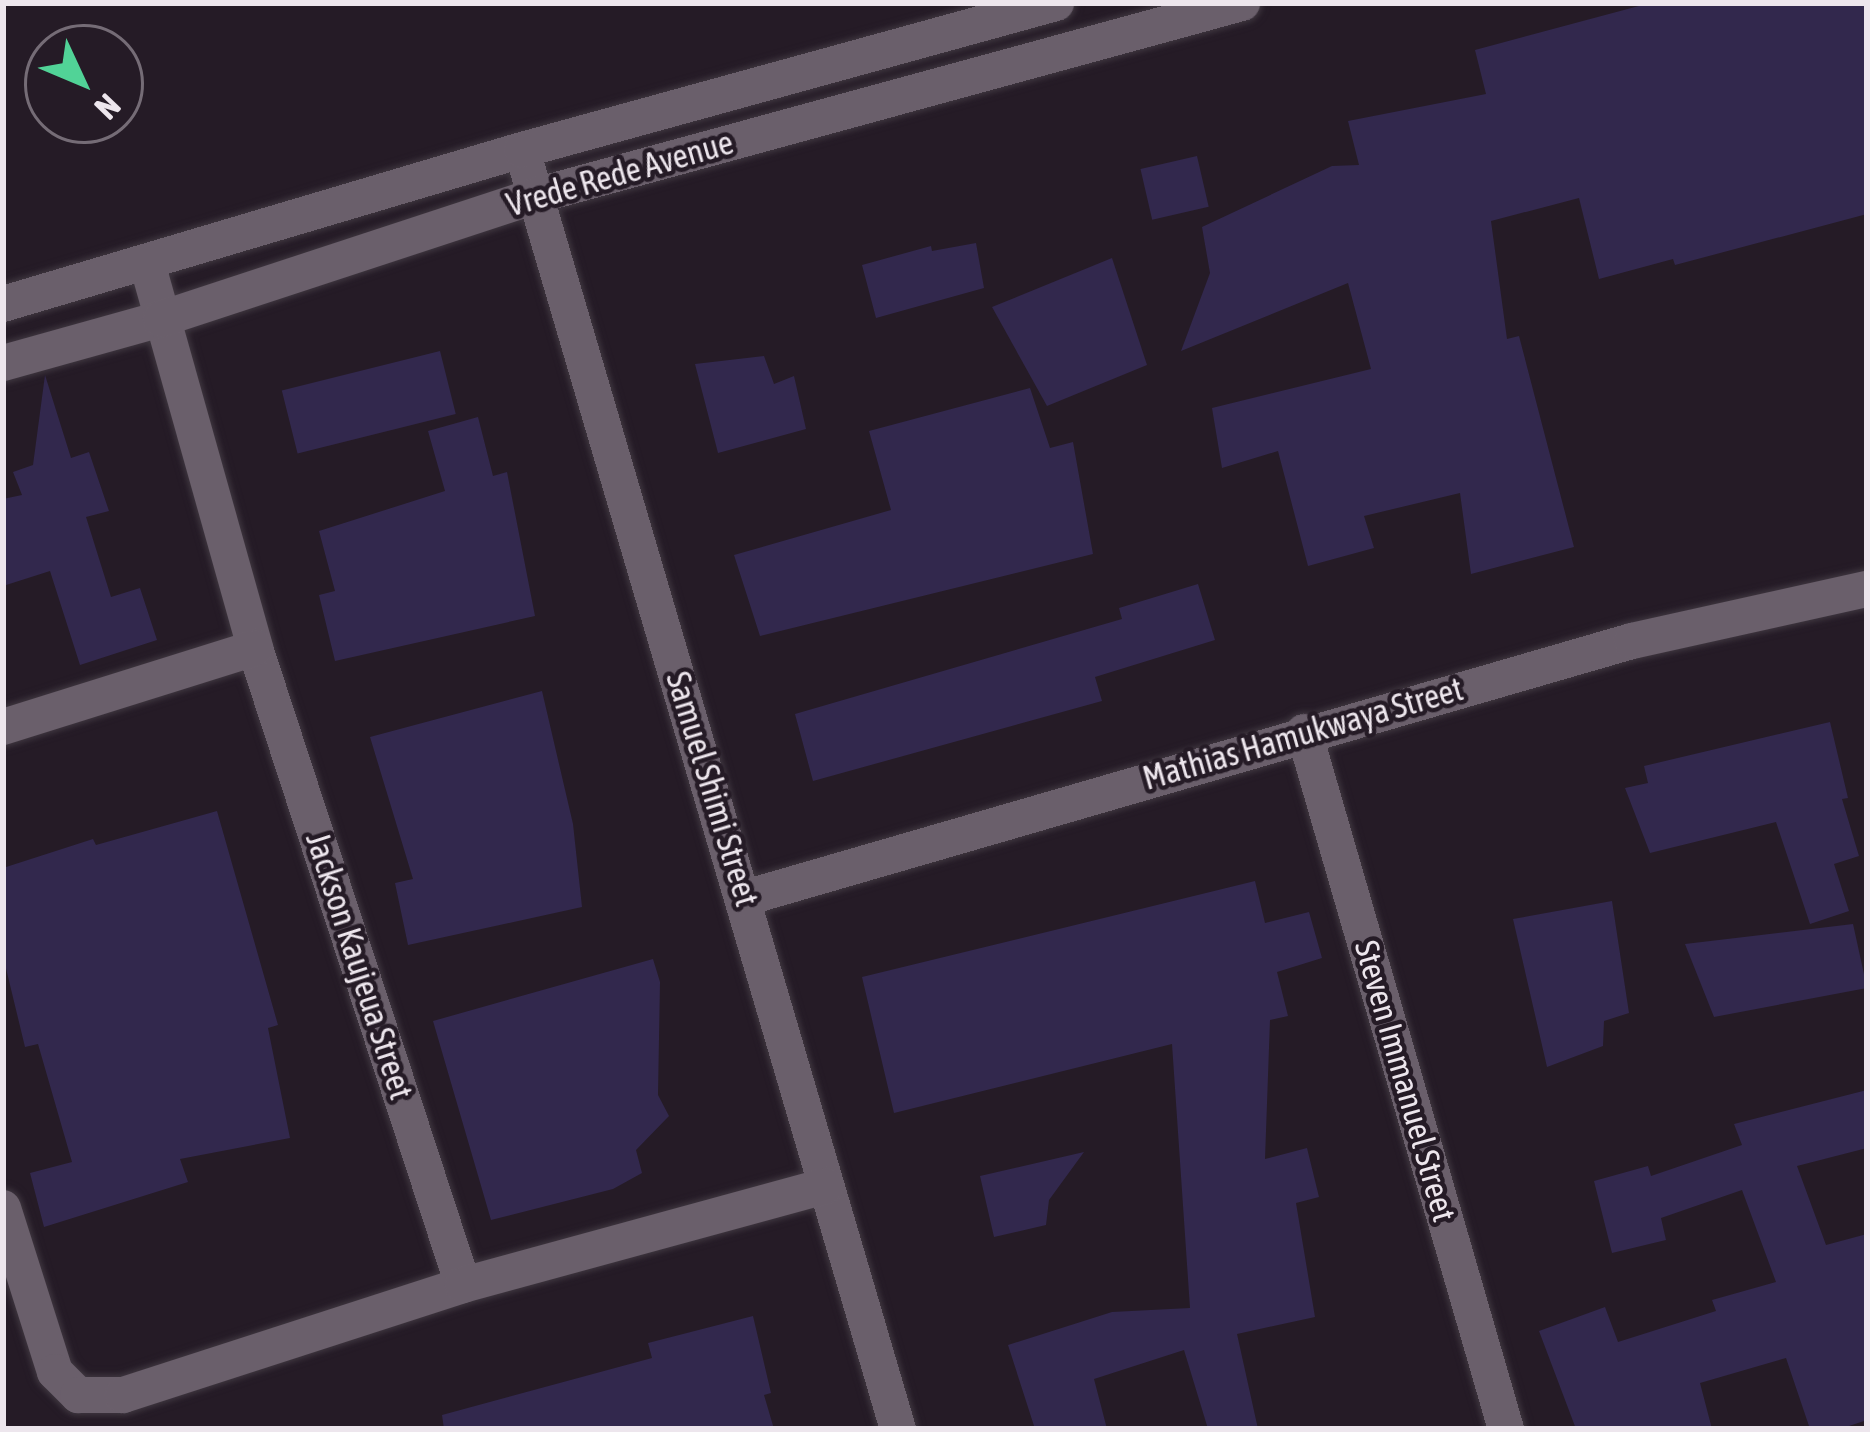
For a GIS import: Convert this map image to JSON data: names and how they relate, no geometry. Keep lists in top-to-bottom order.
{
  "streets": {
    "street": [
      "Vrede Rede Avenue",
      "Mathias Hamukwaya Street",
      "Samuel Shimi Street",
      "Jackson Kaujeua Street",
      "Steven Immanuel Street"
    ]
  },
  "crossings": [
    ["Vrede Rede Avenue", "Samuel Shimi Street"],
    ["Vrede Rede Avenue", "Jackson Kaujeua Street"],
    ["Mathias Hamukwaya Street", "Samuel Shimi Street"],
    ["Mathias Hamukwaya Street", "Steven Immanuel Street"]
  ],
  "north": "bottom right"
}
